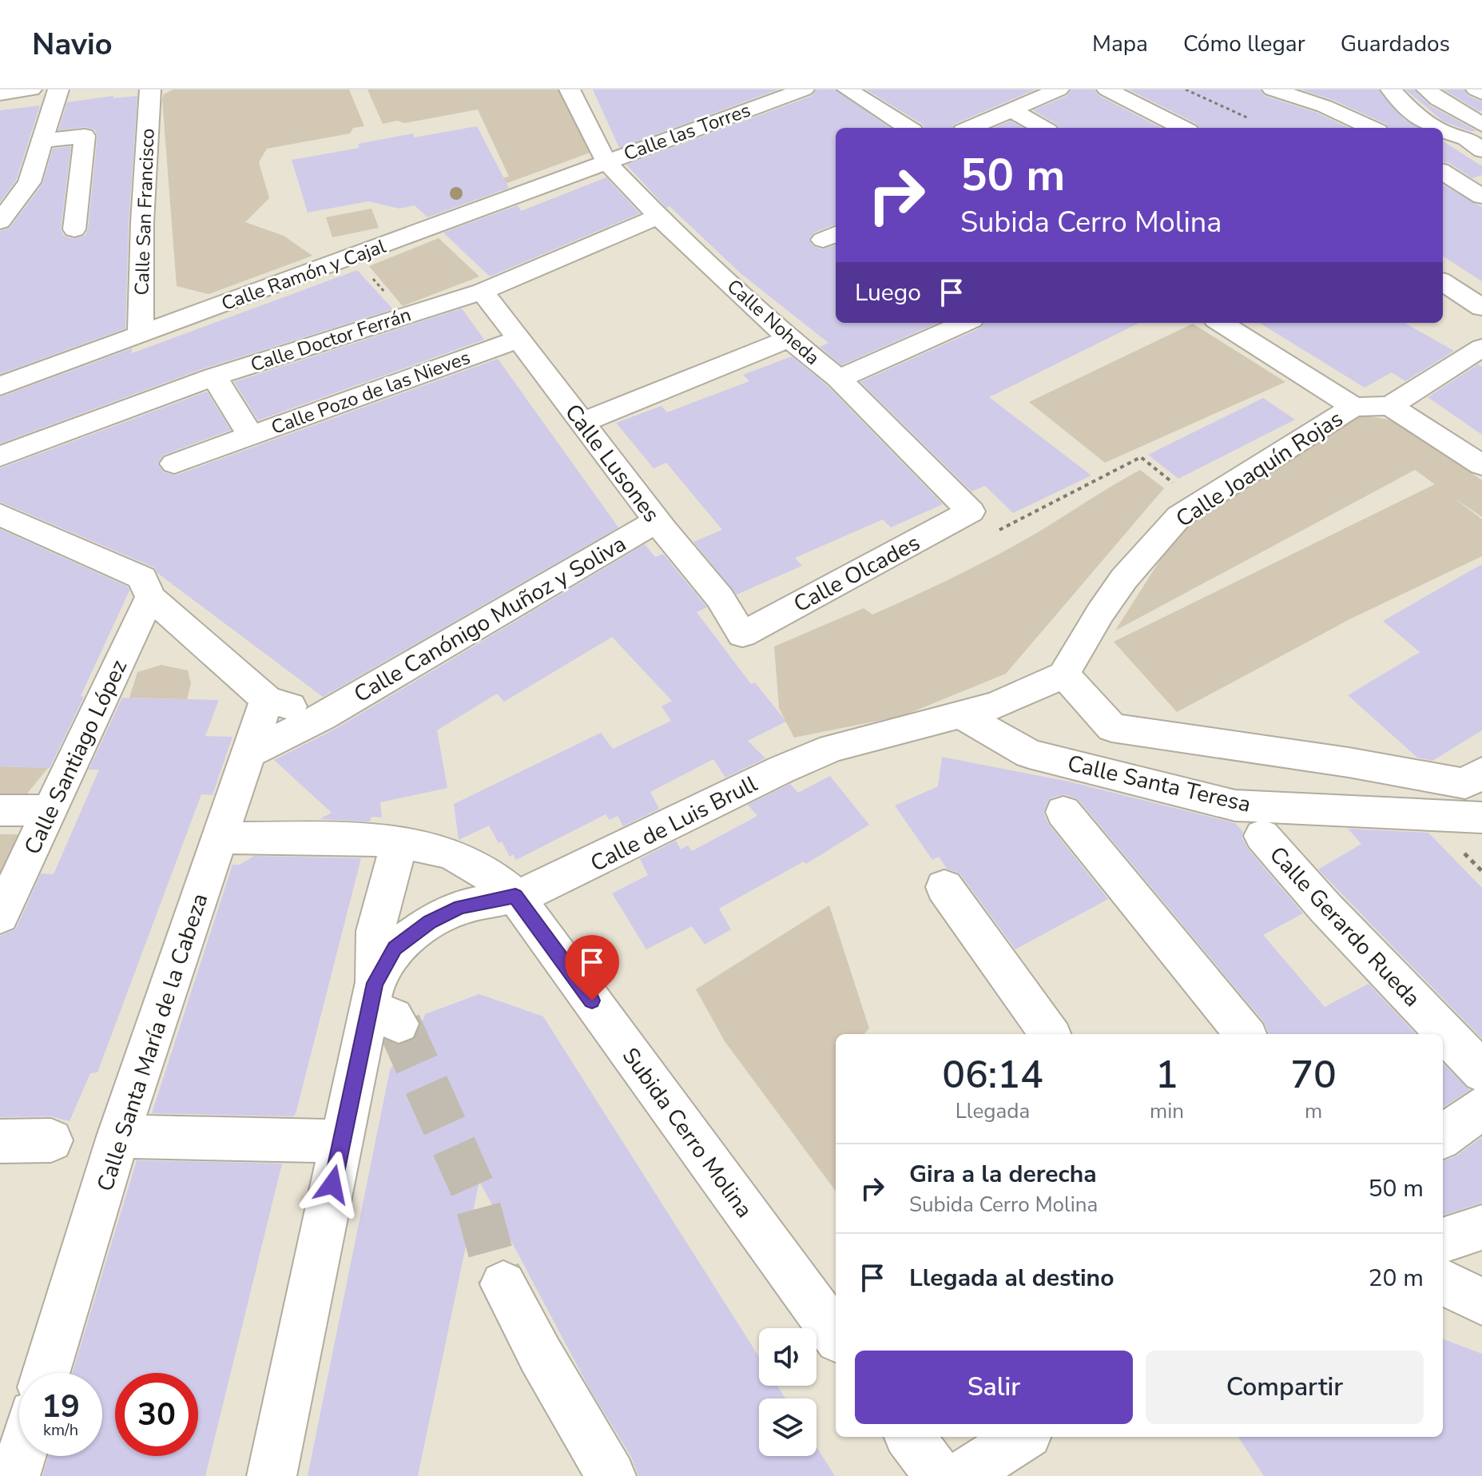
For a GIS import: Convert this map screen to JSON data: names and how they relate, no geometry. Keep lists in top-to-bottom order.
{
  "streets": {
    "street": [
      "Calle las Torres",
      "Calle San Francisco",
      "Calle Ramón y Cajal",
      "Calle Noheda",
      "Calle Doctor Ferrán",
      "Calle Pozo de las Nieves",
      "Calle Lusones",
      "Calle Joaquín Rojas",
      "Calle Olcades",
      "Calle Canónigo Muñoz y Soliva",
      "Calle Santiago López",
      "Calle Santa Teresa",
      "Calle de Luis Brull",
      "Calle Gerardo Rueda",
      "Calle Santa María de la Cabeza",
      "Subida Cerro Molina"
    ]
  },
  "crossings": [
    ["Calle las Torres", "Calle Ramón y Cajal"],
    ["Calle las Torres", "Calle Noheda"],
    ["Calle San Francisco", "Calle Ramón y Cajal"],
    ["Calle Ramón y Cajal", "Calle Noheda"],
    ["Calle Noheda", "Calle Doctor Ferrán"],
    ["Calle Noheda", "Calle Olcades"],
    ["Calle Doctor Ferrán", "Calle Pozo de las Nieves"],
    ["Calle Doctor Ferrán", "Calle Lusones"],
    ["Calle Pozo de las Nieves", "Calle Lusones"],
    ["Calle Lusones", "Calle Olcades"],
    ["Calle Lusones", "Calle Canónigo Muñoz y Soliva"],
    ["Calle Canónigo Muñoz y Soliva", "Calle Santa María de la Cabeza"],
    ["Calle Santa Teresa", "Calle de Luis Brull"],
    ["Calle de Luis Brull", "Subida Cerro Molina"],
    ["Calle Santa María de la Cabeza", "Subida Cerro Molina"]
  ],
  "page": {
    "header": "Navio",
    "nav": ["Mapa", "Cómo llegar", "Guardados"],
    "turn": ["50 m", "Subida Cerro Molina"],
    "then": "Luego",
    "eta": [
      "06:14",
      "Llegada",
      "1",
      "min",
      "70",
      "m"
    ],
    "list": [
      {
        "name": "Gira a la derecha",
        "note": "Subida Cerro Molina",
        "value": "50 m"
      },
      {
        "name": "Llegada al destino",
        "value": "20 m"
      }
    ],
    "buttons": ["Salir", "Compartir"],
    "speed": "19 km/h",
    "limit": "30"
  }
}
